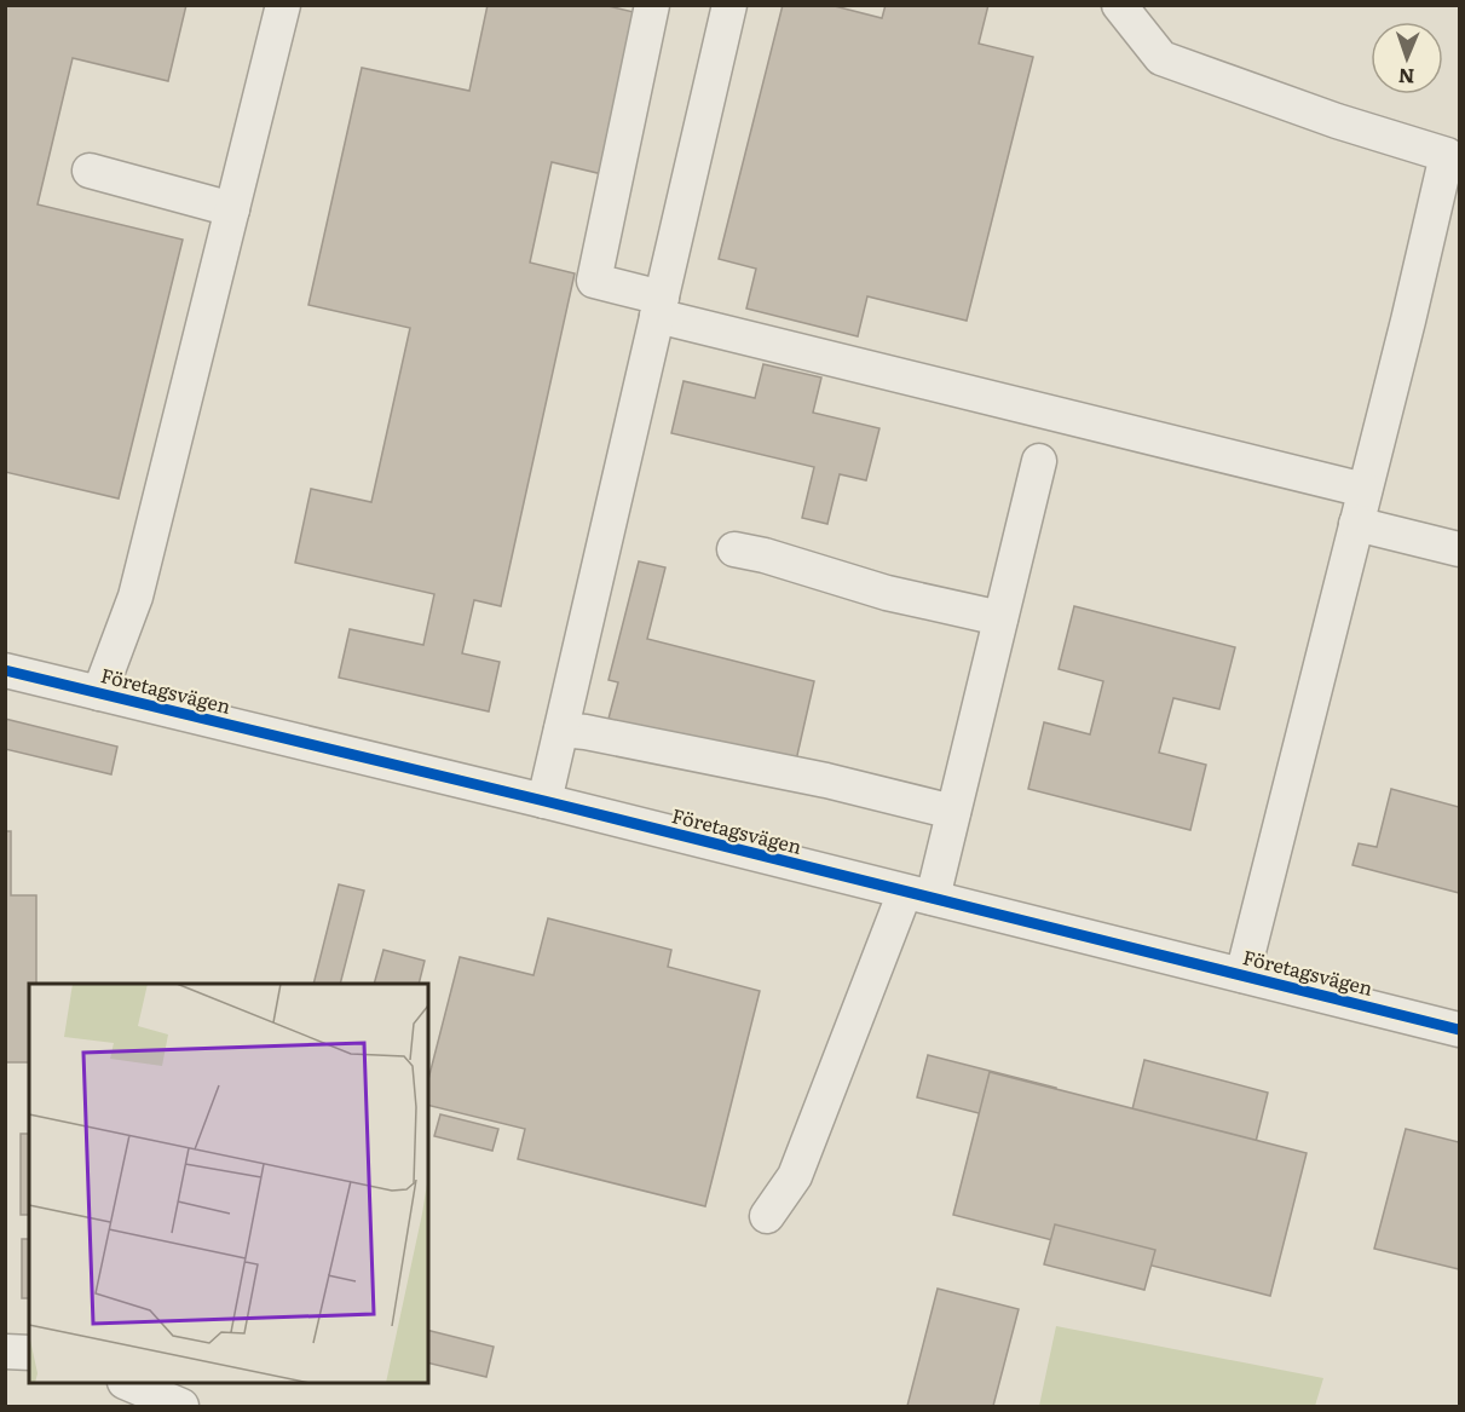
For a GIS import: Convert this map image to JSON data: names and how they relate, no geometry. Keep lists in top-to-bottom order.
{
  "streets": {
    "street": ["Företagsvägen"]
  },
  "north": "bottom"
}
